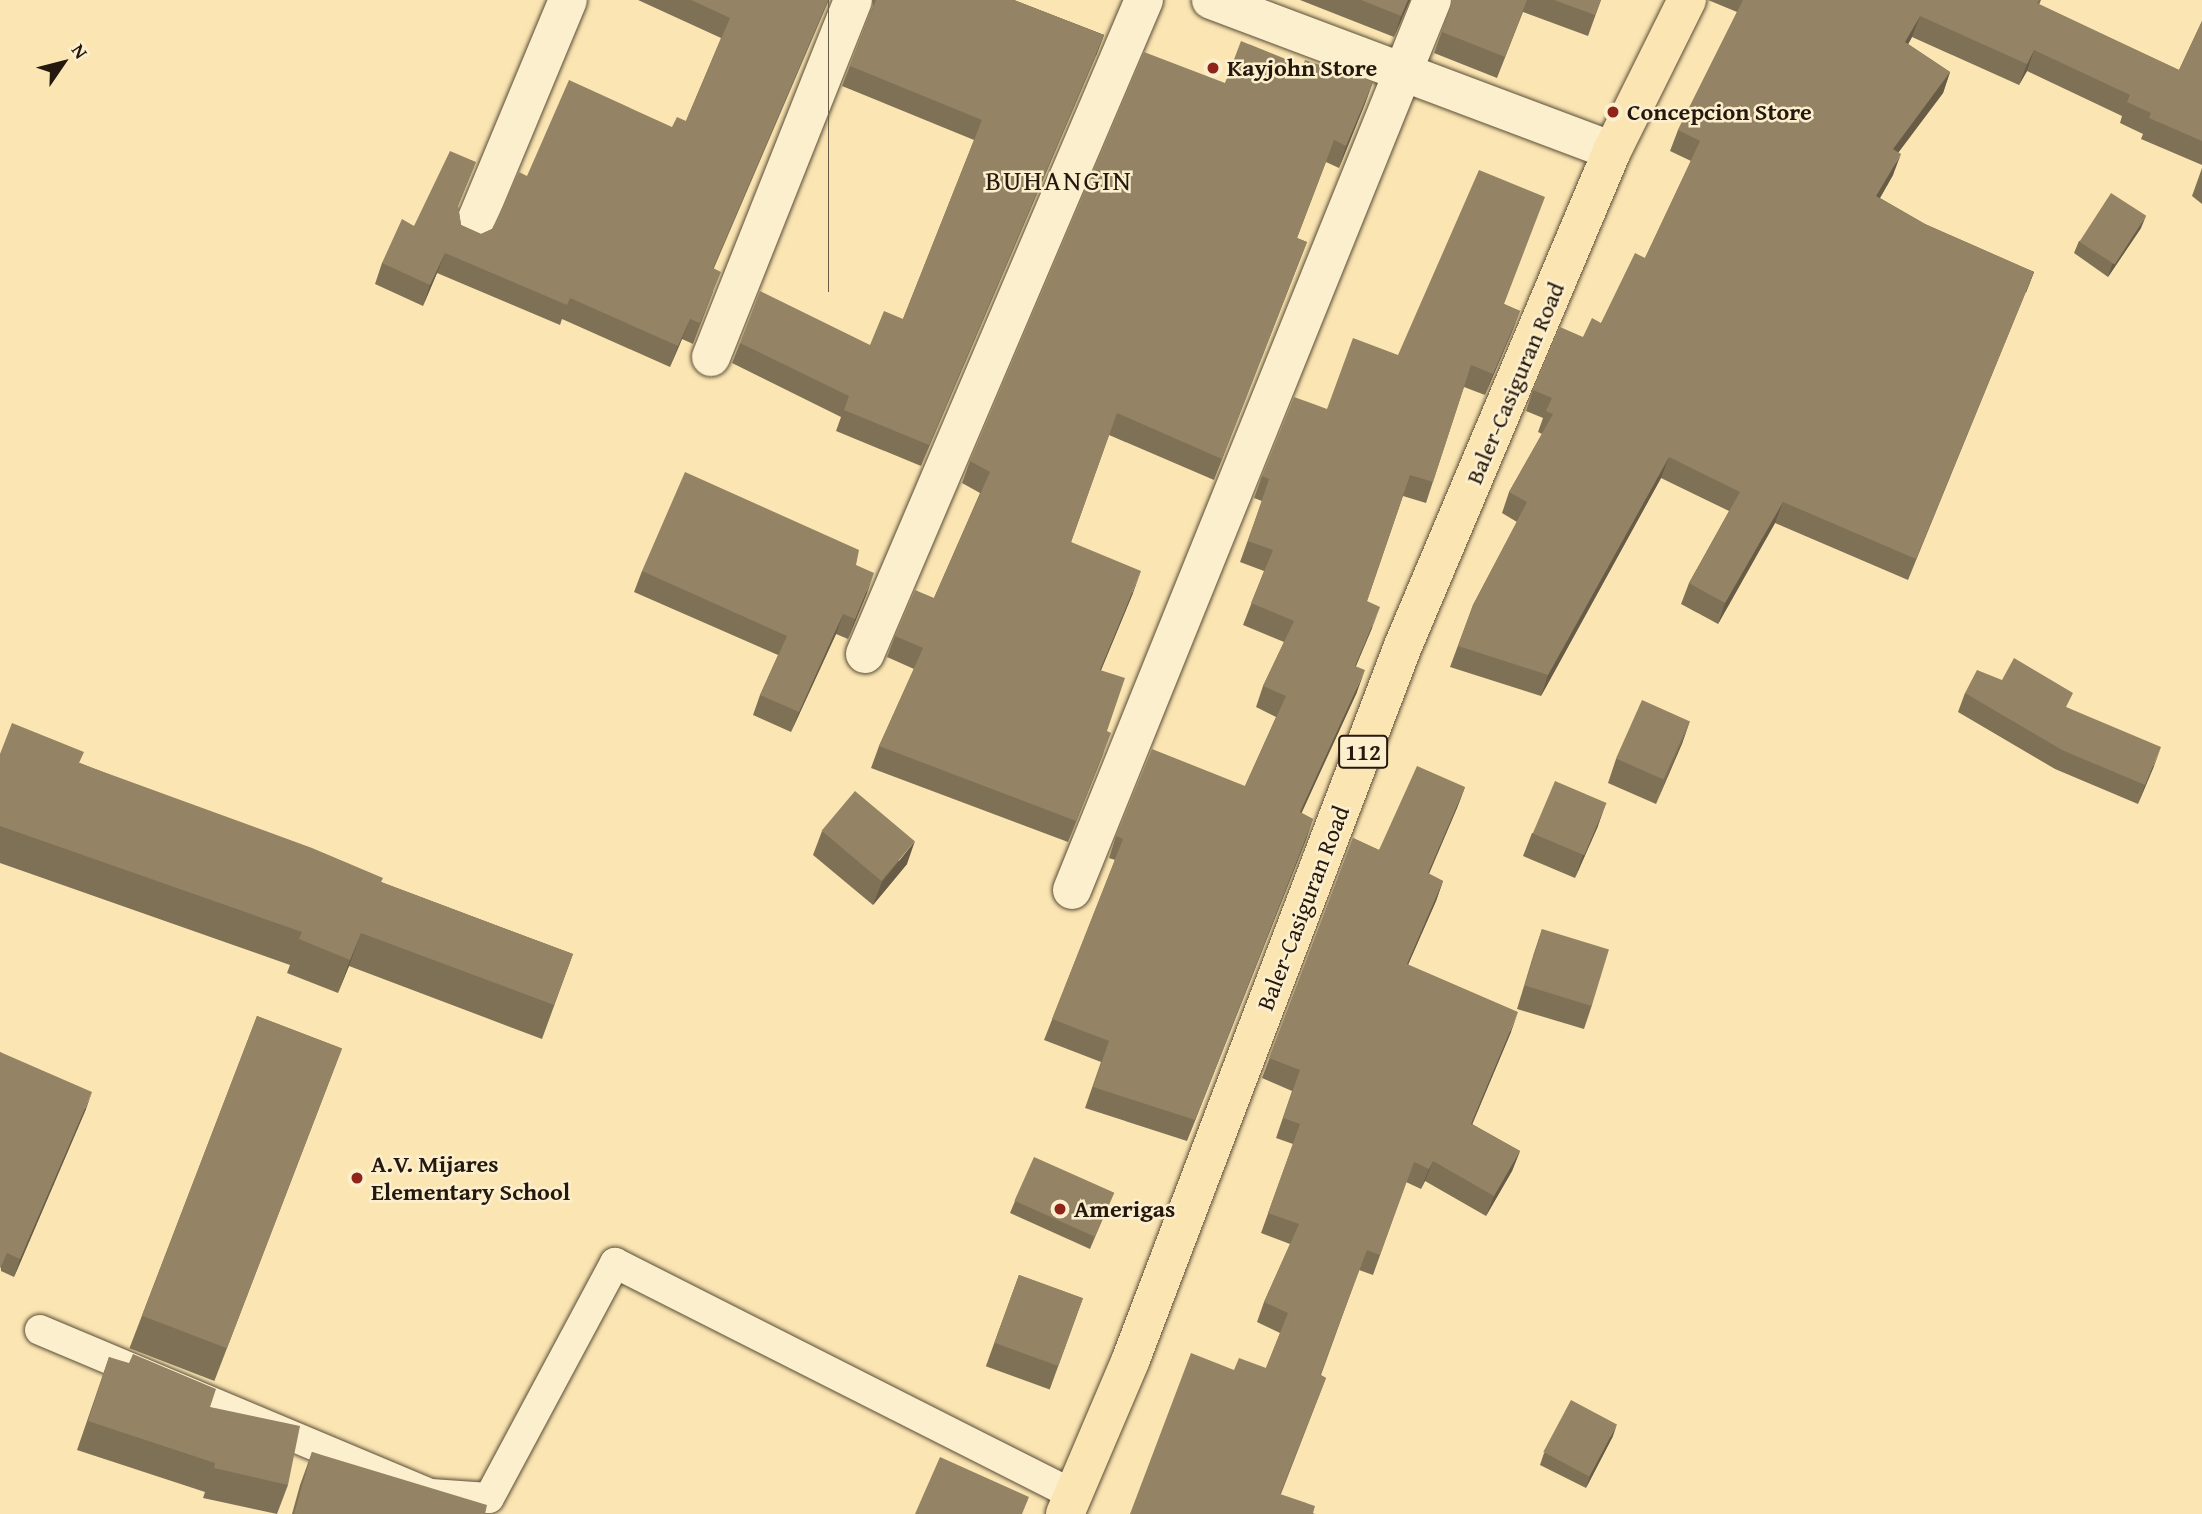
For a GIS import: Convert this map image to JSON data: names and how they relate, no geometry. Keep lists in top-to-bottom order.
{
  "streets": {
    "main road": ["Baler-Casiguran Road", "112"]
  },
  "districts": ["BUHANGIN"],
  "places": [
    "Kayjohn Store",
    "Concepcion Store",
    "A.V. Mijares Elementary School",
    "Amerigas"
  ],
  "north": "top right"
}
